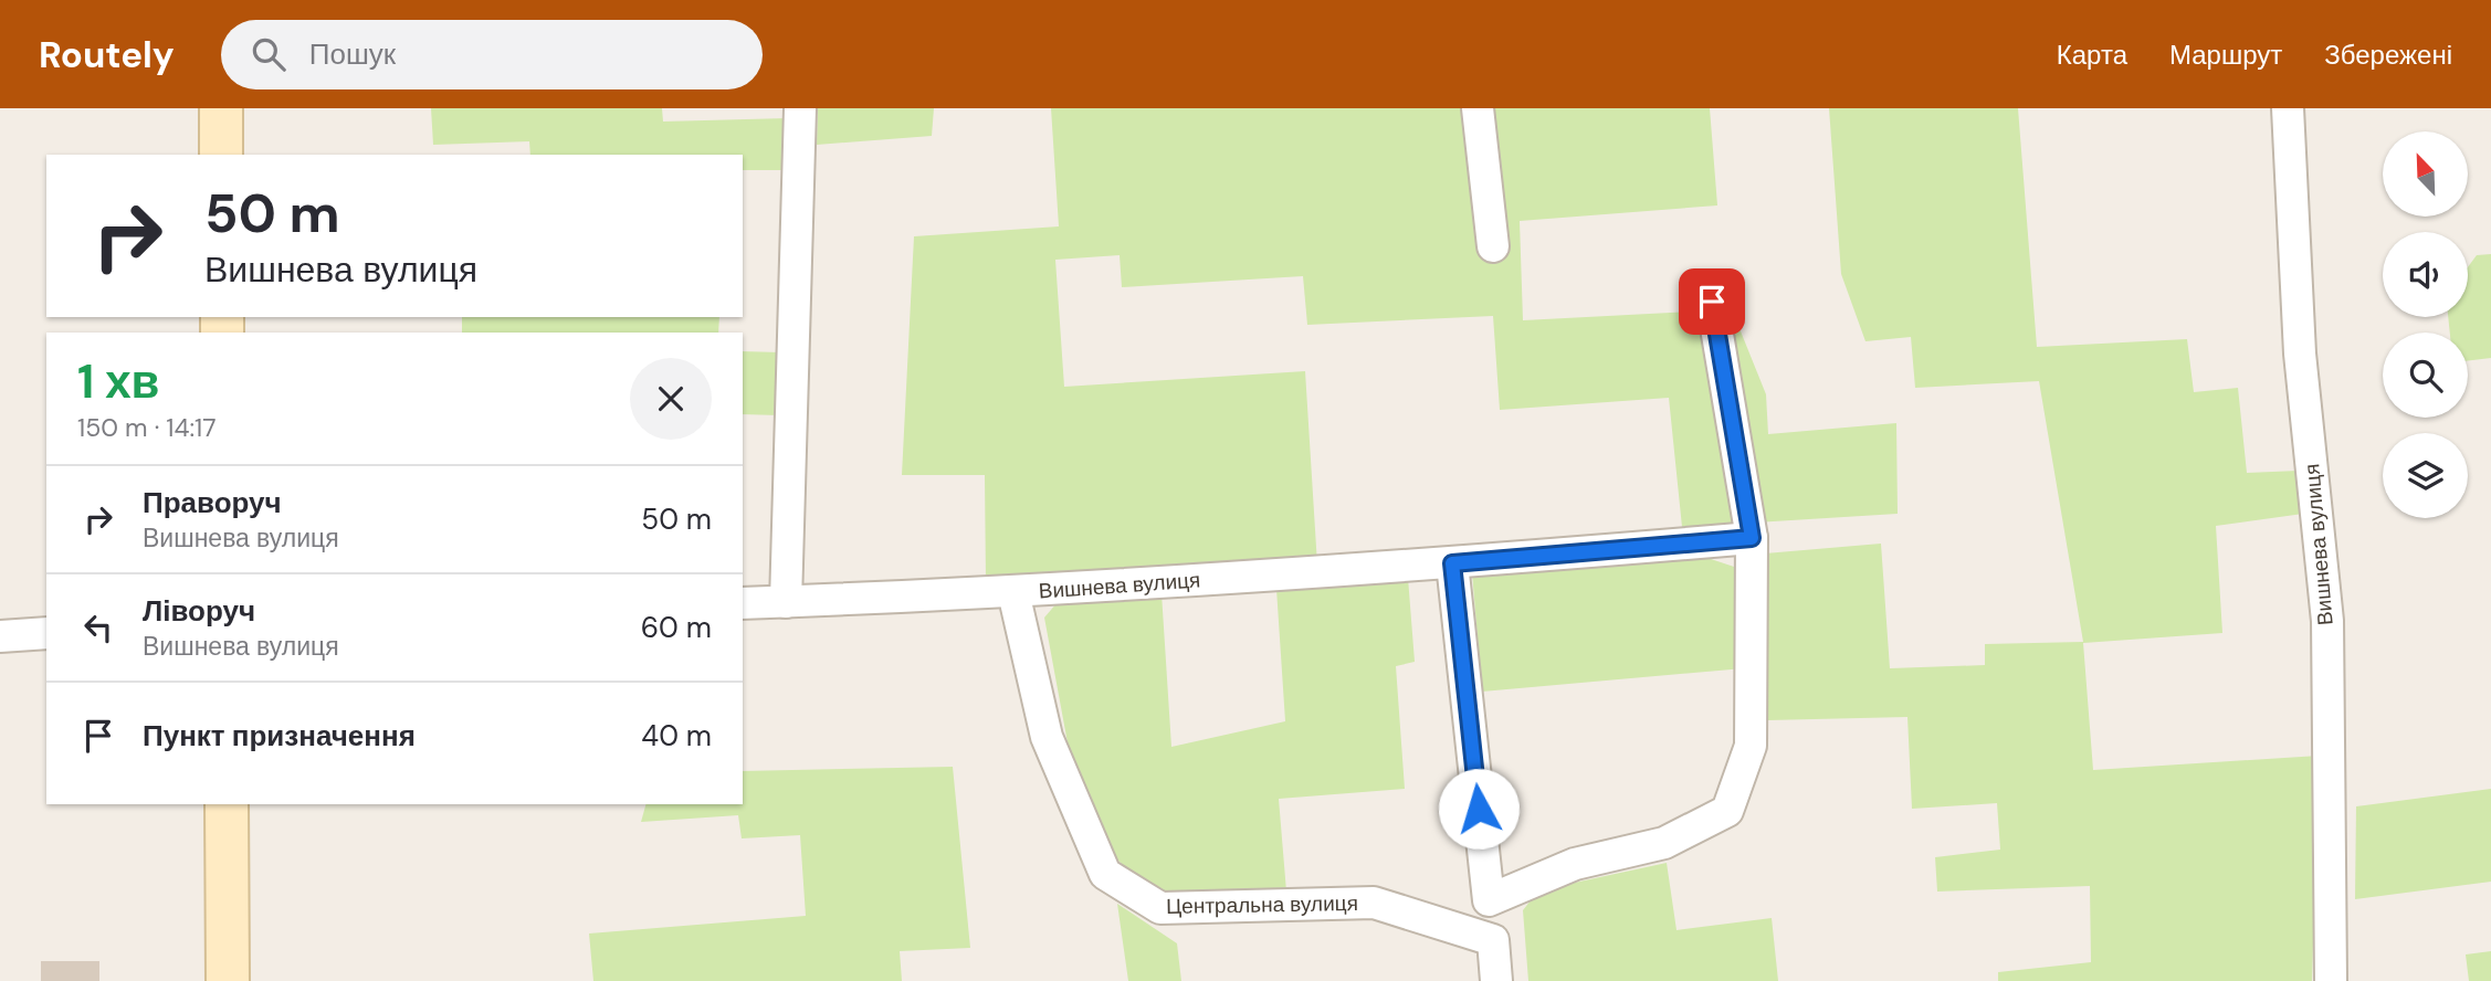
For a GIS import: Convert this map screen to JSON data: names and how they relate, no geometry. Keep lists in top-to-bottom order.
{
  "streets": {
    "street": ["Вишнева вулиця", "Центральна вулиця"]
  },
  "crossings": [
    ["Вишнева вулиця", "Центральна вулиця"]
  ],
  "north": "top left",
  "page": {
    "header": "Routely",
    "search": "Пошук",
    "nav": ["Карта", "Маршрут", "Збережені"],
    "turn": ["50 m", "Вишнева вулиця"],
    "heading": ["1 хв", "150 m · 14:17"],
    "list": [
      {
        "name": "Праворуч",
        "note": "Вишнева вулиця",
        "value": "50 m"
      },
      {
        "name": "Ліворуч",
        "note": "Вишнева вулиця",
        "value": "60 m"
      },
      {
        "name": "Пункт призначення",
        "value": "40 m"
      }
    ]
  }
}
